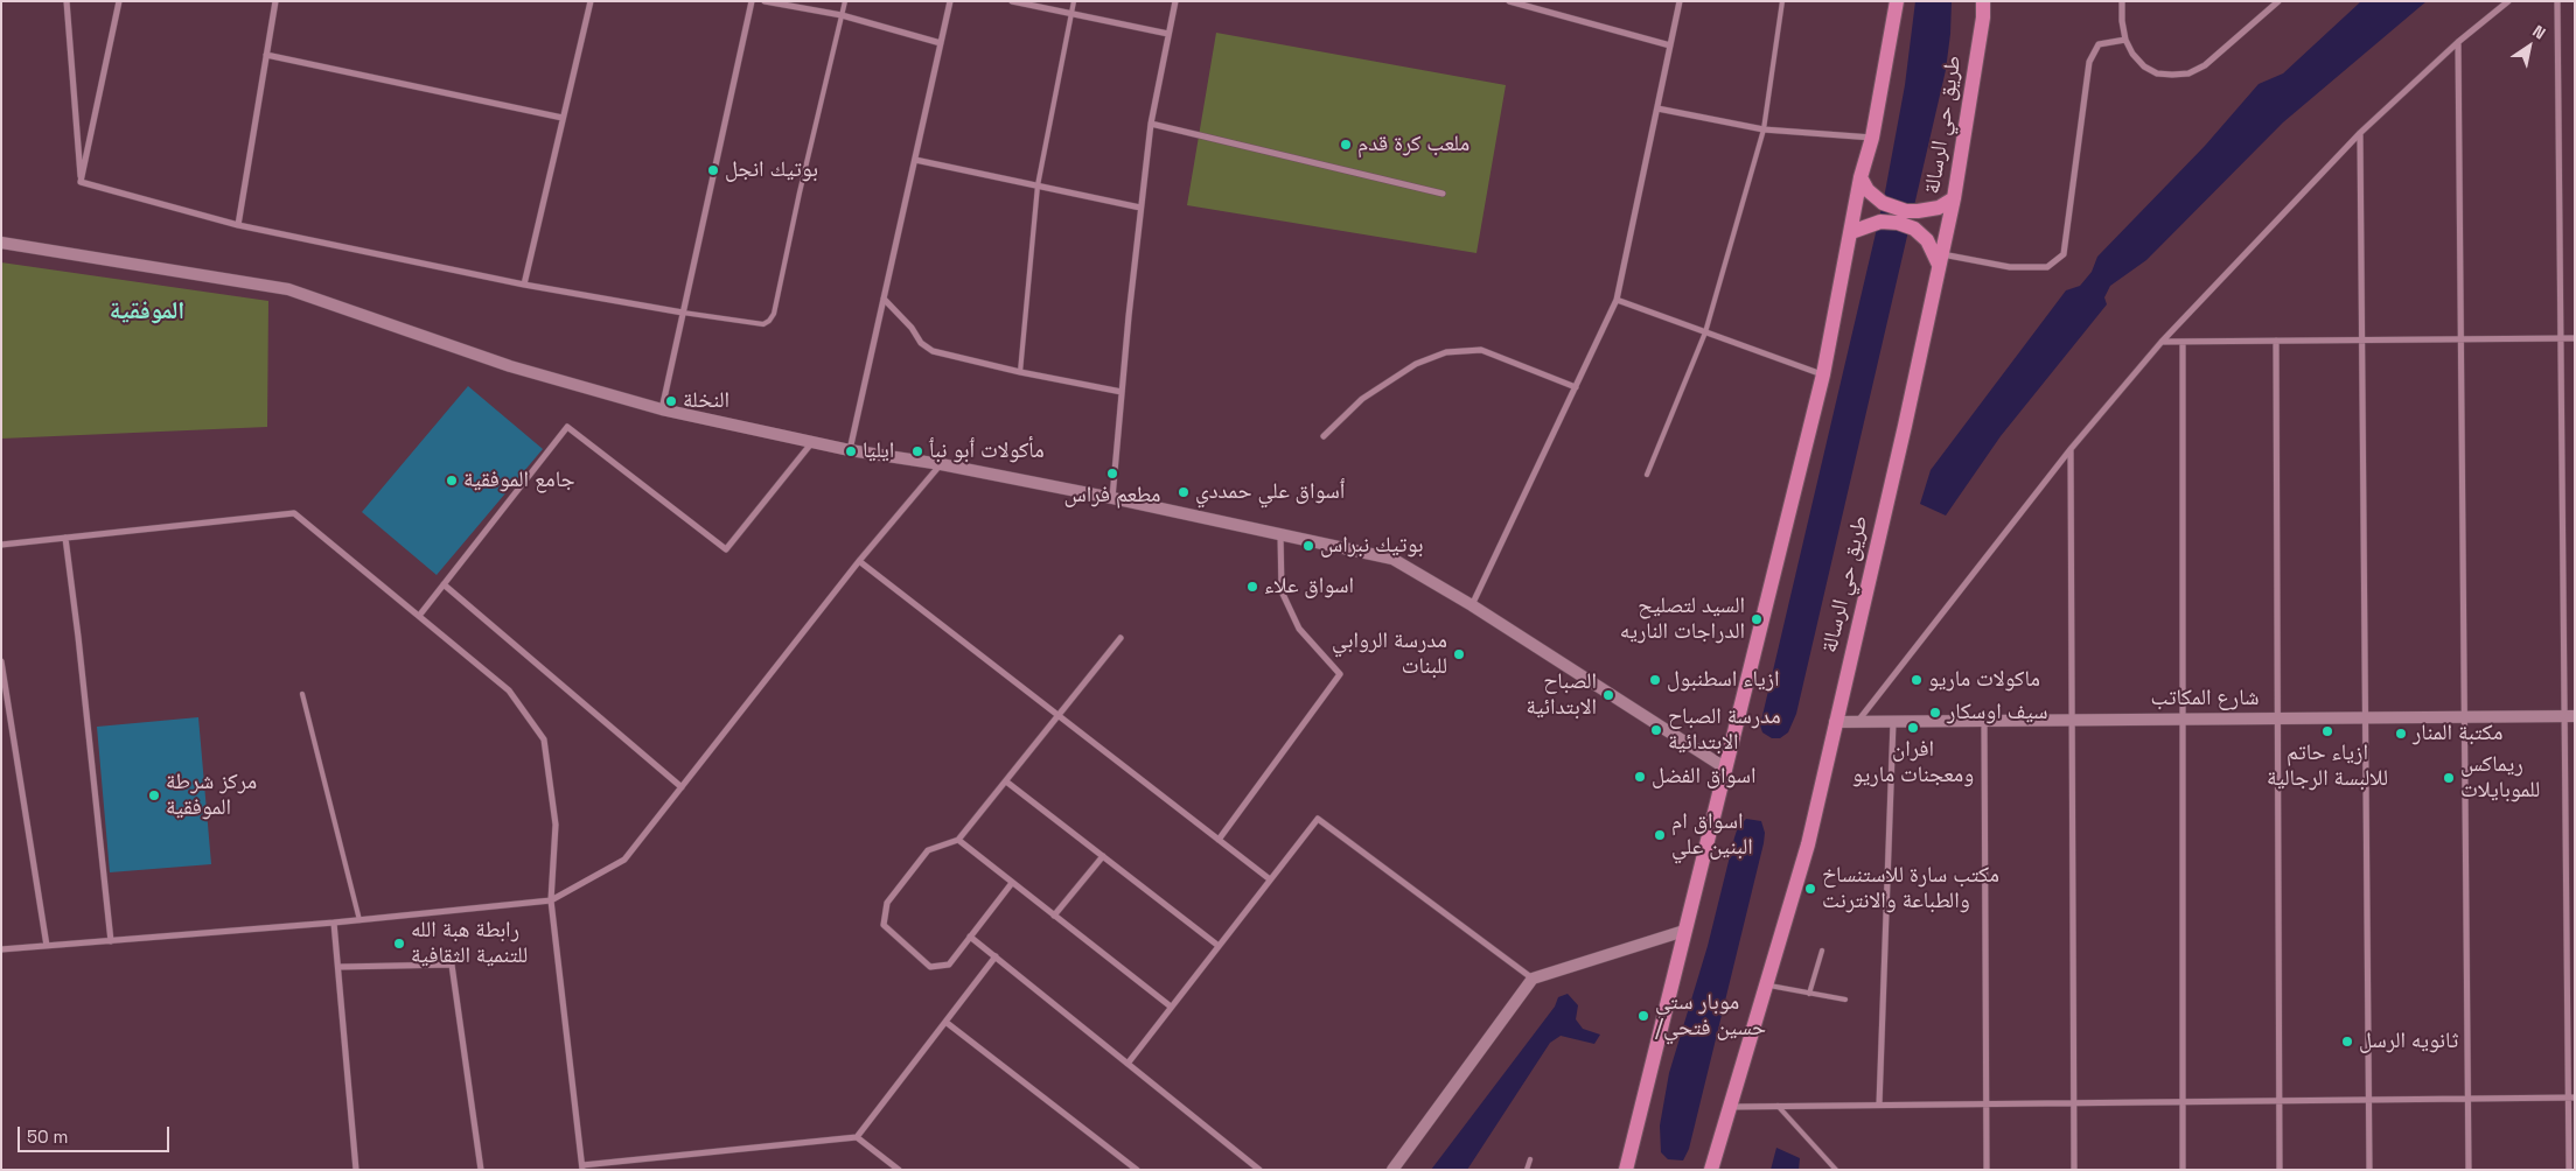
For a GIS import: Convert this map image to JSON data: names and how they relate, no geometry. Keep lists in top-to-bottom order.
{
  "streets": {
    "main road": ["طريق حي الرسالة"],
    "street": ["شارع المكاتب"]
  },
  "crossings": [
    ["طريق حي الرسالة", "شارع المكاتب"]
  ],
  "districts": ["الموفقية"],
  "places": [
    "ملعب كرة قدم",
    "بوتيك انجل",
    "النخلة",
    "ايليا",
    "مأكولات ٲبو نبٲ",
    "مطعم فراس",
    "جامع الموفقية",
    "ٲسواق علي حمددي",
    "بوتيك نبراس",
    "اسواق علاء",
    "السيد لتصليح الدراجات الناريه",
    "مدرسة الروابي للبنات",
    "ازياء اسطنبول",
    "ماكولات ماريو",
    "الصباح الابتدائية",
    "سيف اوسكار",
    "افران ومعجنات ماريو",
    "مدرسة الصباح الابتدائية",
    "ازياء حاتم للالبسة الرجالية",
    "مكتبة المنار",
    "اسواق الفضل",
    "ريماكس للموبايلات",
    "مركز شرطة الموفقية",
    "اسواق ام البنين علي",
    "مكتب سارة للاستنساخ والطباعة والانترنت",
    "رابطة هبة الله للتنمية الثقافية",
    "موبار ستي /حسين فتحي",
    "ثانويه الرسل"
  ],
  "scale_bar": "50 m",
  "north": "top right"
}
